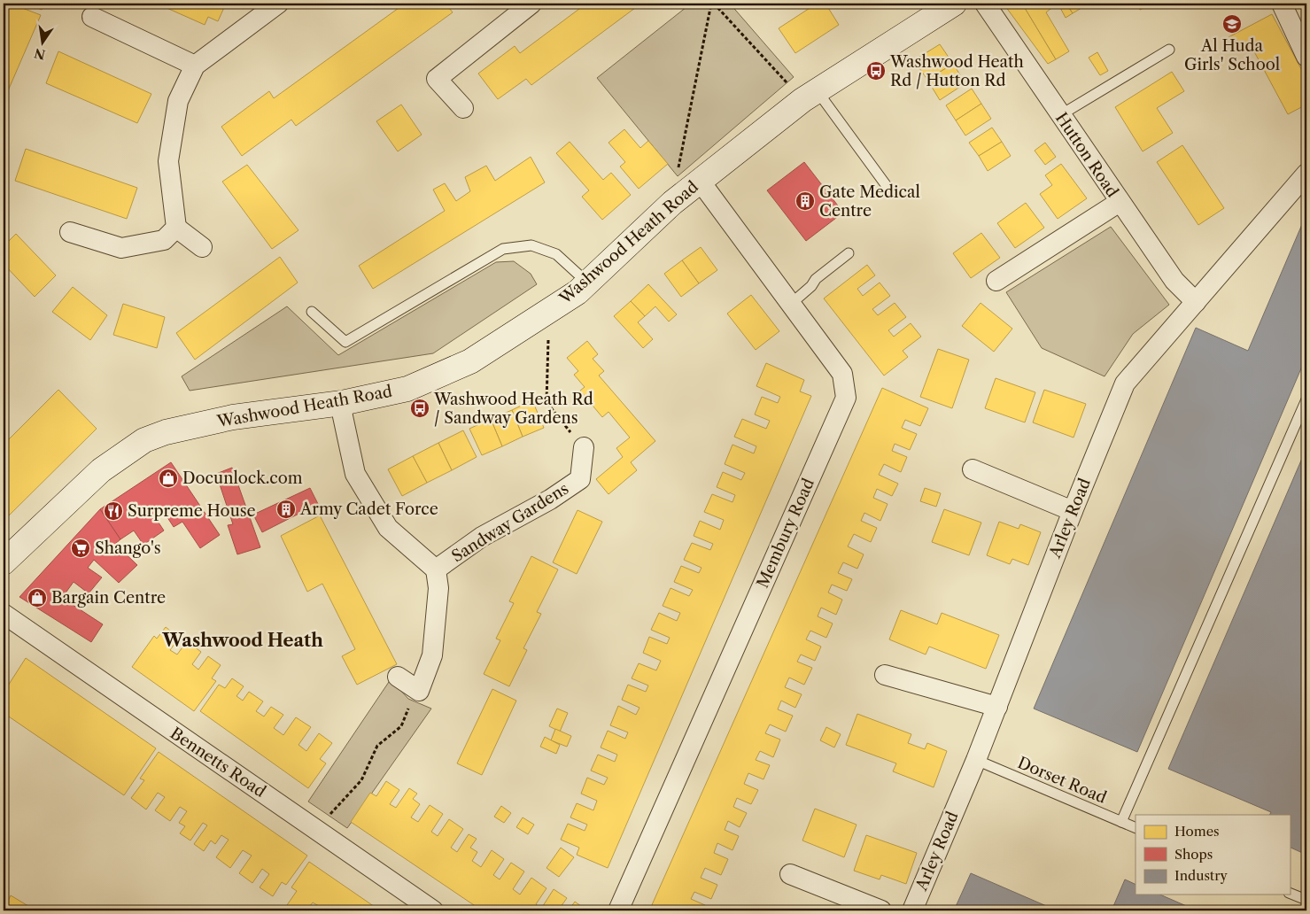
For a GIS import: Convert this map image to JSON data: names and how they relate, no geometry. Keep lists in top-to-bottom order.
{
  "streets": {
    "main road": ["Washwood Heath Road"],
    "street": [
      "Hutton Road",
      "Arley Road",
      "Sandway Gardens",
      "Membury Road",
      "Bennetts Road"
    ],
    "lane": ["Dorset Road"]
  },
  "crossings": [
    ["Hutton Road", "Arley Road"],
    ["Washwood Heath Road", "Sandway Gardens"],
    ["Washwood Heath Road", "Membury Road"],
    ["Arley Road", "Dorset Road"]
  ],
  "districts": ["Washwood Heath"],
  "places": {
    "school or university": ["Al Huda Girls' School"],
    "bus stop": ["Washwood Heath Rd / Hutton Rd", "Washwood Heath Rd / Sandway Gardens"],
    "building": ["Gate Medical Centre", "Army Cadet Force"],
    "shop": ["Docunlock.com", "Bargain Centre"],
    "restaurant": ["Surpreme House"],
    "supermarket": ["Shango's"]
  },
  "legend": ["Homes", "Shops", "Industry"],
  "north": "bottom"
}
